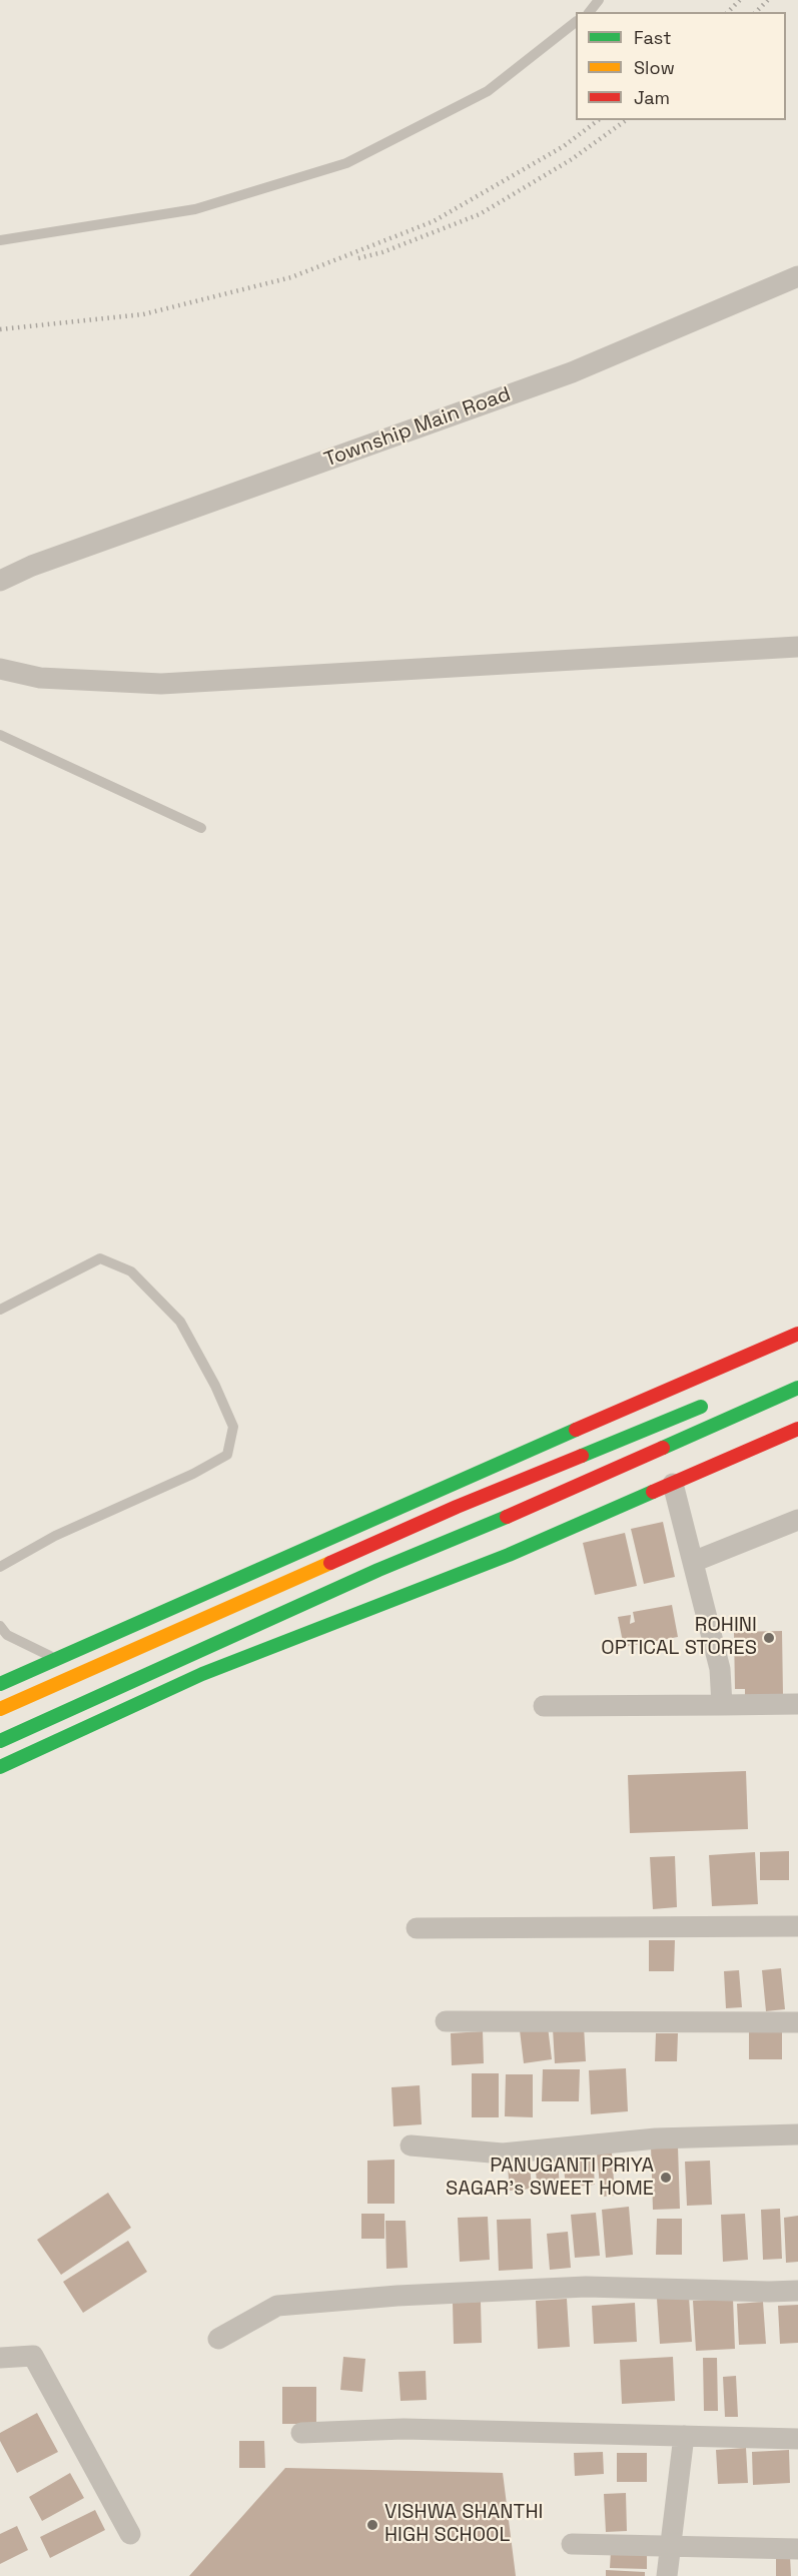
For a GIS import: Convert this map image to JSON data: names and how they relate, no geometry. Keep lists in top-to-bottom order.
{
  "streets": {
    "street": ["Township Main Road"]
  },
  "places": ["ROHINI OPTICAL STORES", "PANUGANTI PRIYA SAGAR's SWEET HOME", "VISHWA SHANTHI HIGH SCHOOL"],
  "legend": ["Fast", "Slow", "Jam"]
}
